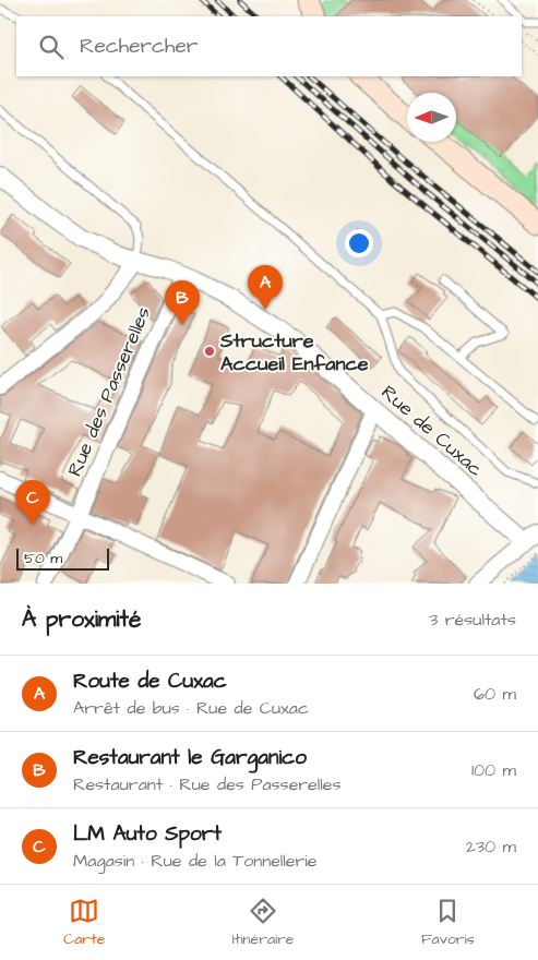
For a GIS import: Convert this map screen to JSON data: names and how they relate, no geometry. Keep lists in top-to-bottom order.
{
  "streets": {
    "street": ["Rue des Passerelles", "Rue de Cuxac"]
  },
  "crossings": [
    ["Rue des Passerelles", "Rue de Cuxac"]
  ],
  "places": ["Structure Accueil Enfance"],
  "scale_bar": "50 m",
  "north": "left",
  "page": {
    "search": "Rechercher",
    "pins": ["A", "B", "C"],
    "scale": "50 m",
    "heading": ["À proximité", "3 résultats"],
    "list": [
      {
        "mark": "A",
        "name": "Route de Cuxac",
        "note": "Arrêt de bus · Rue de Cuxac",
        "value": "60 m"
      },
      {
        "mark": "B",
        "name": "Restaurant le Garganico",
        "note": "Restaurant · Rue des Passerelles",
        "value": "100 m"
      },
      {
        "mark": "C",
        "name": "LM Auto Sport",
        "note": "Magasin · Rue de la Tonnellerie",
        "value": "230 m"
      }
    ],
    "nav": ["Carte", "Itinéraire", "Favoris"]
  }
}
